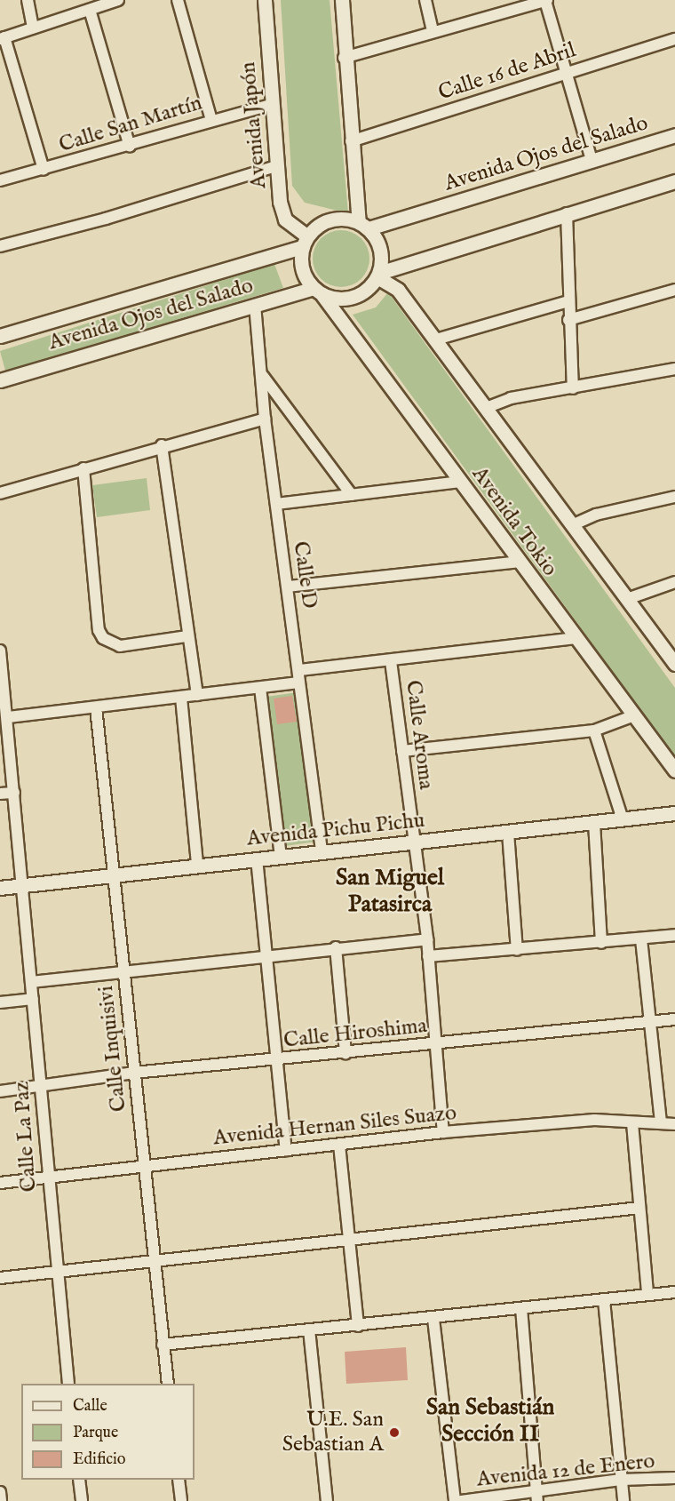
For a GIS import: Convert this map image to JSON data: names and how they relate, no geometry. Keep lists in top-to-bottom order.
{
  "streets": {
    "street": [
      "Calle 16 de Abril",
      "Calle San Martín",
      "Avenida Japón",
      "Avenida Ojos del Salado",
      "Avenida Tokio",
      "Calle D",
      "Calle Aroma",
      "Avenida Pichu Pichu",
      "Calle Hiroshima",
      "Calle Inquisivi",
      "Avenida Hernan Siles Suazo",
      "Calle La Paz",
      "Avenida 12 de Enero"
    ]
  },
  "crossings": [
    ["Calle San Martín", "Avenida Japón"],
    ["Avenida Japón", "Avenida Ojos del Salado"],
    ["Avenida Japón", "Avenida Tokio"],
    ["Avenida Ojos del Salado", "Avenida Tokio"],
    ["Avenida Ojos del Salado", "Calle D"],
    ["Calle D", "Avenida Pichu Pichu"],
    ["Calle Aroma", "Avenida Pichu Pichu"],
    ["Calle Aroma", "Calle Hiroshima"],
    ["Calle Aroma", "Avenida Hernan Siles Suazo"],
    ["Avenida Pichu Pichu", "Calle Inquisivi"],
    ["Avenida Pichu Pichu", "Calle La Paz"],
    ["Calle Hiroshima", "Calle Inquisivi"],
    ["Calle Hiroshima", "Calle La Paz"],
    ["Calle Inquisivi", "Avenida Hernan Siles Suazo"],
    ["Avenida Hernan Siles Suazo", "Calle La Paz"]
  ],
  "districts": ["San Miguel Patasirca", "San Sebastián Sección II"],
  "places": ["U.E. San Sebastian A"],
  "legend": ["Calle", "Parque", "Edificio"]
}
